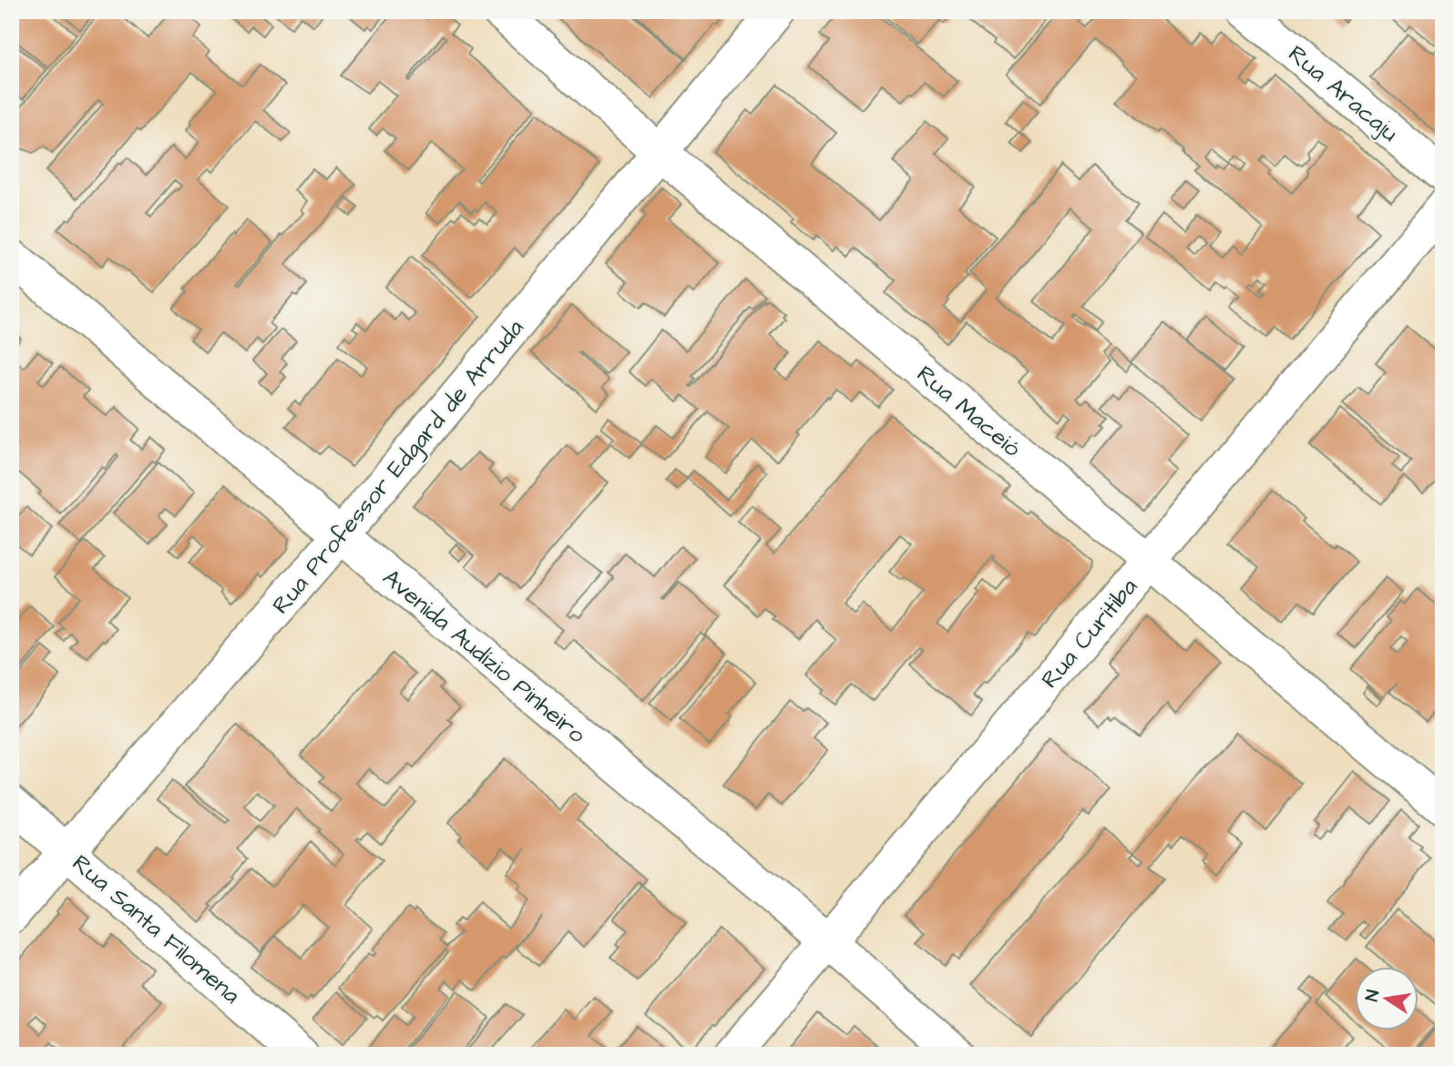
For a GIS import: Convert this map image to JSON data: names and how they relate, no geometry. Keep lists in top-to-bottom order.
{
  "streets": {
    "street": [
      "Rua Aracaju",
      "Rua Maceió",
      "Rua Professor Edgard de Arruda",
      "Rua Curitiba",
      "Avenida Audízio Pinheiro",
      "Rua Santa Filomena"
    ]
  },
  "crossings": [
    ["Rua Maceió", "Rua Professor Edgard de Arruda"],
    ["Rua Maceió", "Rua Curitiba"],
    ["Rua Professor Edgard de Arruda", "Avenida Audízio Pinheiro"],
    ["Rua Professor Edgard de Arruda", "Rua Santa Filomena"],
    ["Rua Curitiba", "Avenida Audízio Pinheiro"]
  ],
  "north": "left"
}
